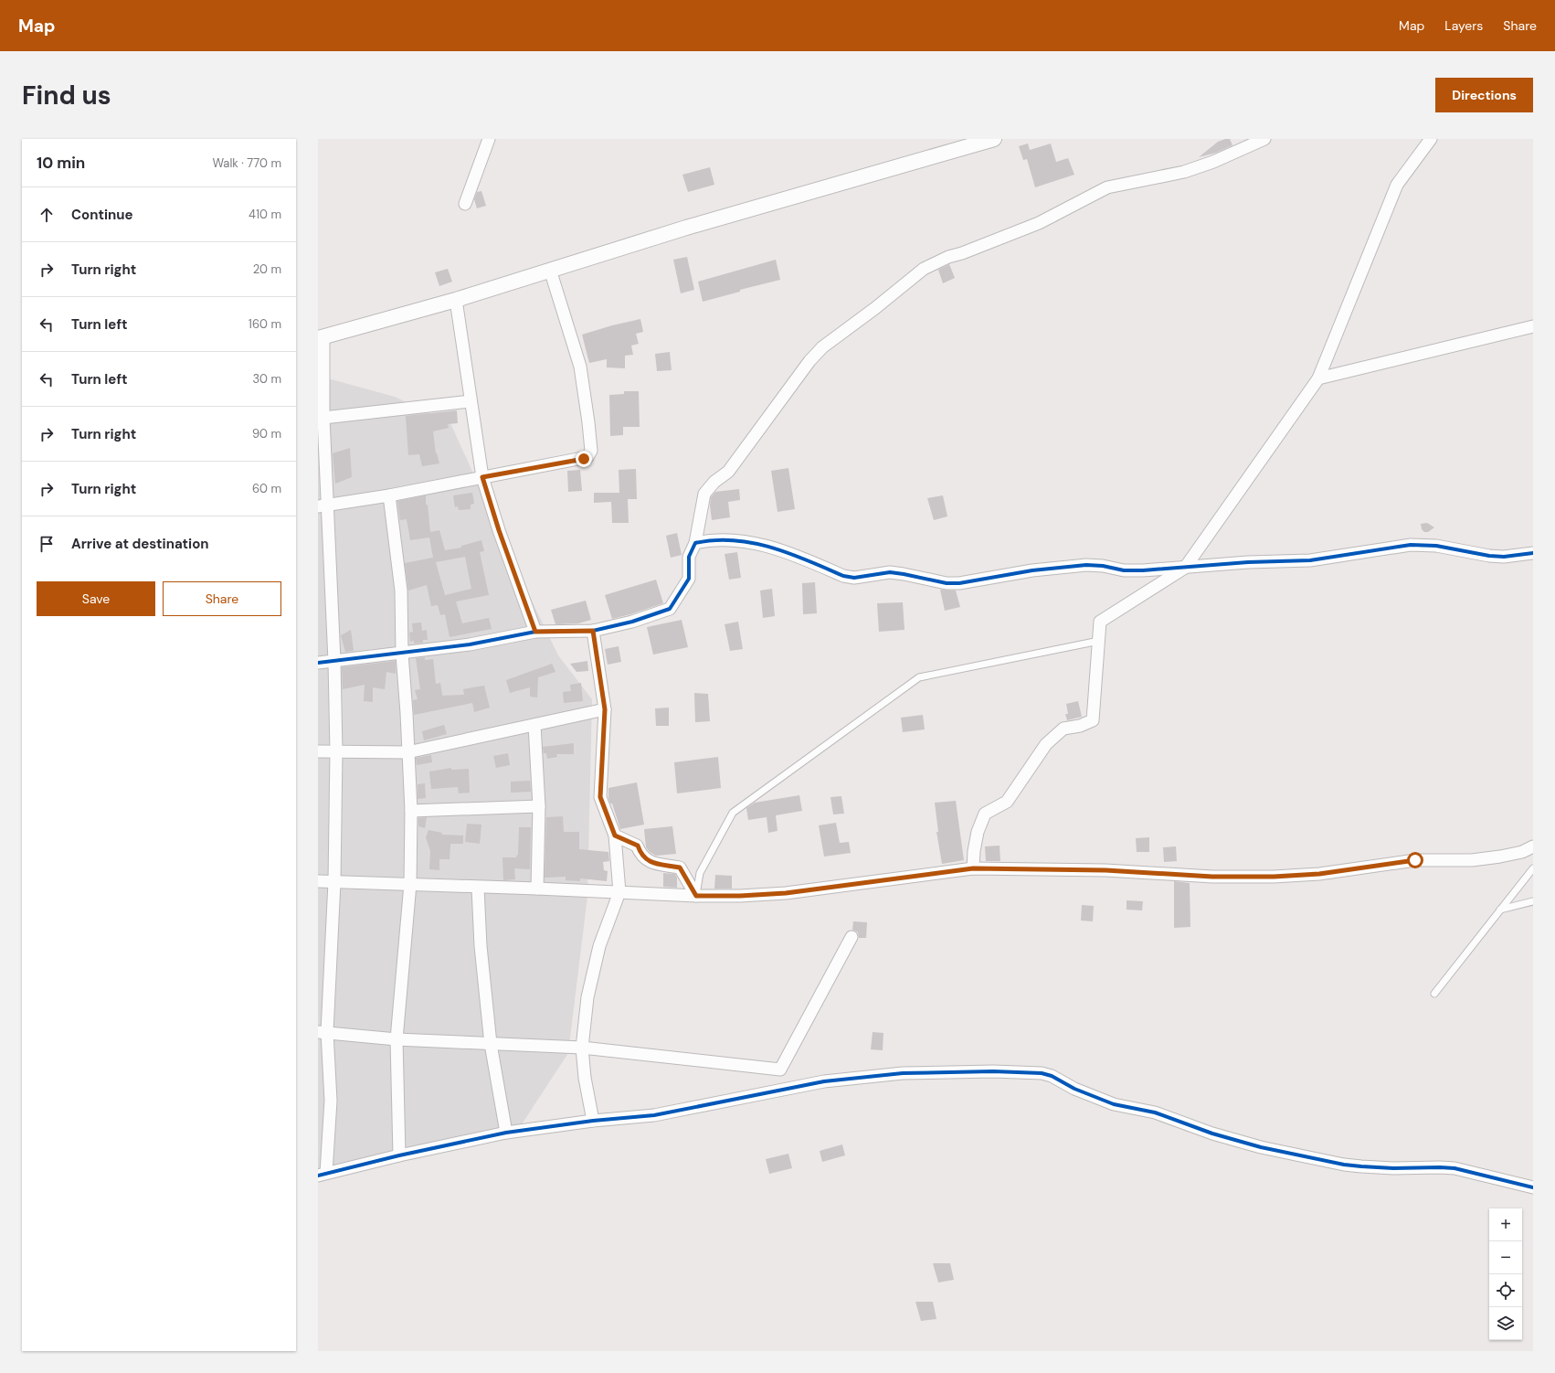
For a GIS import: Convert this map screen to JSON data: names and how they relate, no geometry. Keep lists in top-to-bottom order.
{
  "page": {
    "header": "Map",
    "nav": ["Map", "Layers", "Share"],
    "buttons": [
      "Directions",
      ["Save", "Share"]
    ],
    "title": "Find us",
    "heading": ["10 min", "Walk · 770 m"],
    "list": [
      ["Continue", "410 m"],
      ["Turn right", "20 m"],
      ["Turn left", "160 m"],
      ["Turn left", "30 m"],
      ["Turn right", "90 m"],
      ["Turn right", "60 m"],
      "Arrive at destination"
    ],
    "map_buttons": ["+", "−"]
  }
}
